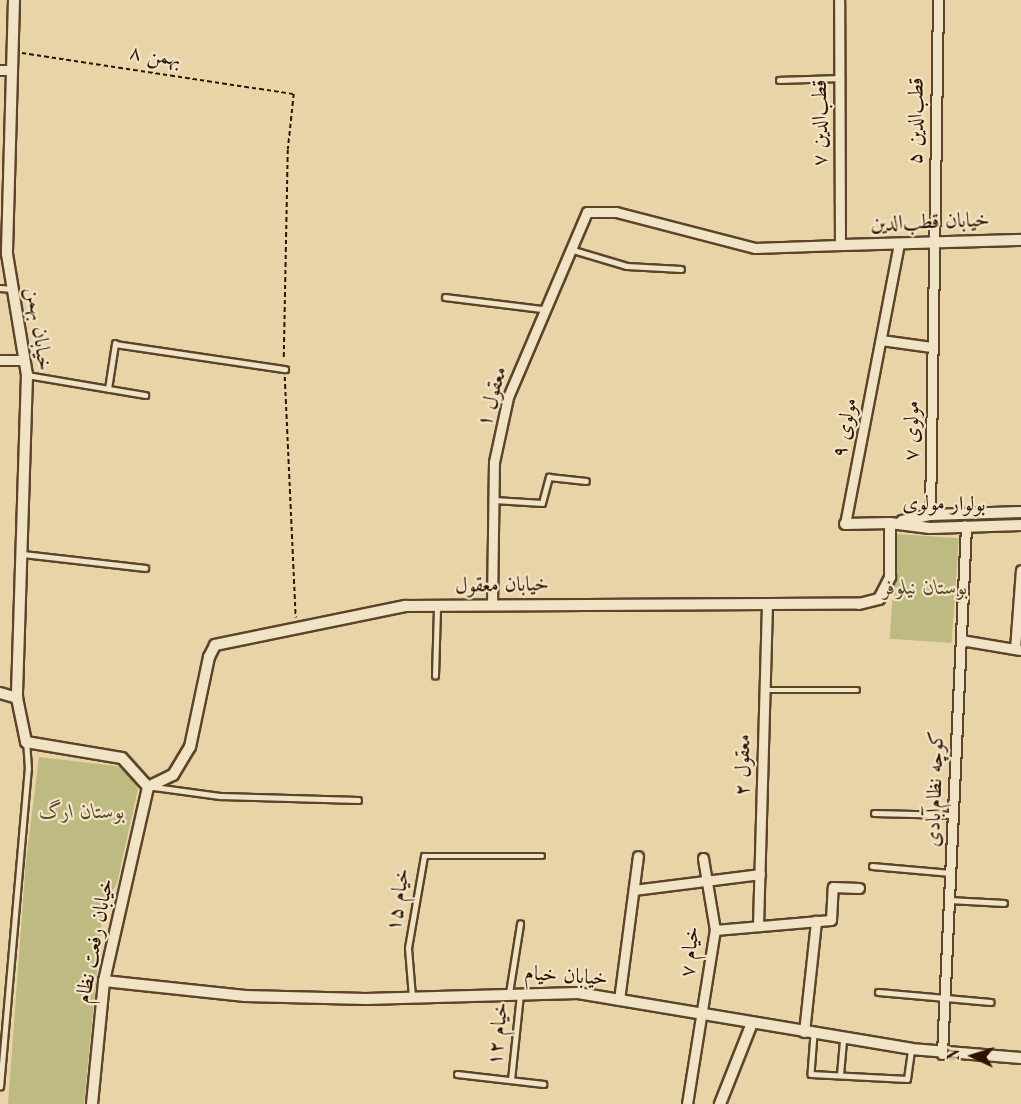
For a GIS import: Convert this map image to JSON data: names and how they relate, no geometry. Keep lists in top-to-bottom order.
{
  "streets": {
    "street": [
      "قطب‌الدین ۵",
      "قطب‌الدین ۷",
      "خیابان قطب‌الدین",
      "خیابان بهمن",
      "معقول ۱",
      "مولوی ۹",
      "مولوی ۷",
      "بولوار مولوی",
      "خیابان معقول",
      "معقول ۲",
      "کوچه نظام‌آبادی",
      "خیابان رفعت نظام",
      "خیام ۷",
      "خیابان خیام"
    ],
    "lane": ["خیام ۱۵", "خیام ۱۲"],
    "path": ["بهمن ۸"]
  },
  "crossings": [
    ["بهمن ۸", "خیابان بهمن"],
    ["قطب‌الدین ۵", "خیابان قطب‌الدین"],
    ["قطب‌الدین ۵", "مولوی ۷"],
    ["قطب‌الدین ۷", "خیابان قطب‌الدین"],
    ["قطب‌الدین ۷", "معقول ۱"],
    ["خیابان قطب‌الدین", "معقول ۱"],
    ["خیابان قطب‌الدین", "مولوی ۹"],
    ["معقول ۱", "خیابان معقول"],
    ["مولوی ۷", "بولوار مولوی"],
    ["بولوار مولوی", "خیابان معقول"],
    ["بولوار مولوی", "کوچه نظام‌آبادی"],
    ["خیابان معقول", "معقول ۲"],
    ["خیابان معقول", "خیابان رفعت نظام"],
    ["کوچه نظام‌آبادی", "خیابان خیام"],
    ["خیام ۱۵", "خیابان خیام"],
    ["خیابان رفعت نظام", "خیابان خیام"],
    ["خیام ۷", "خیابان خیام"],
    ["خیابان خیام", "خیام ۱۲"]
  ],
  "parks": ["بوستان نیلوفر", "بوستان ارگ"],
  "north": "left"
}
